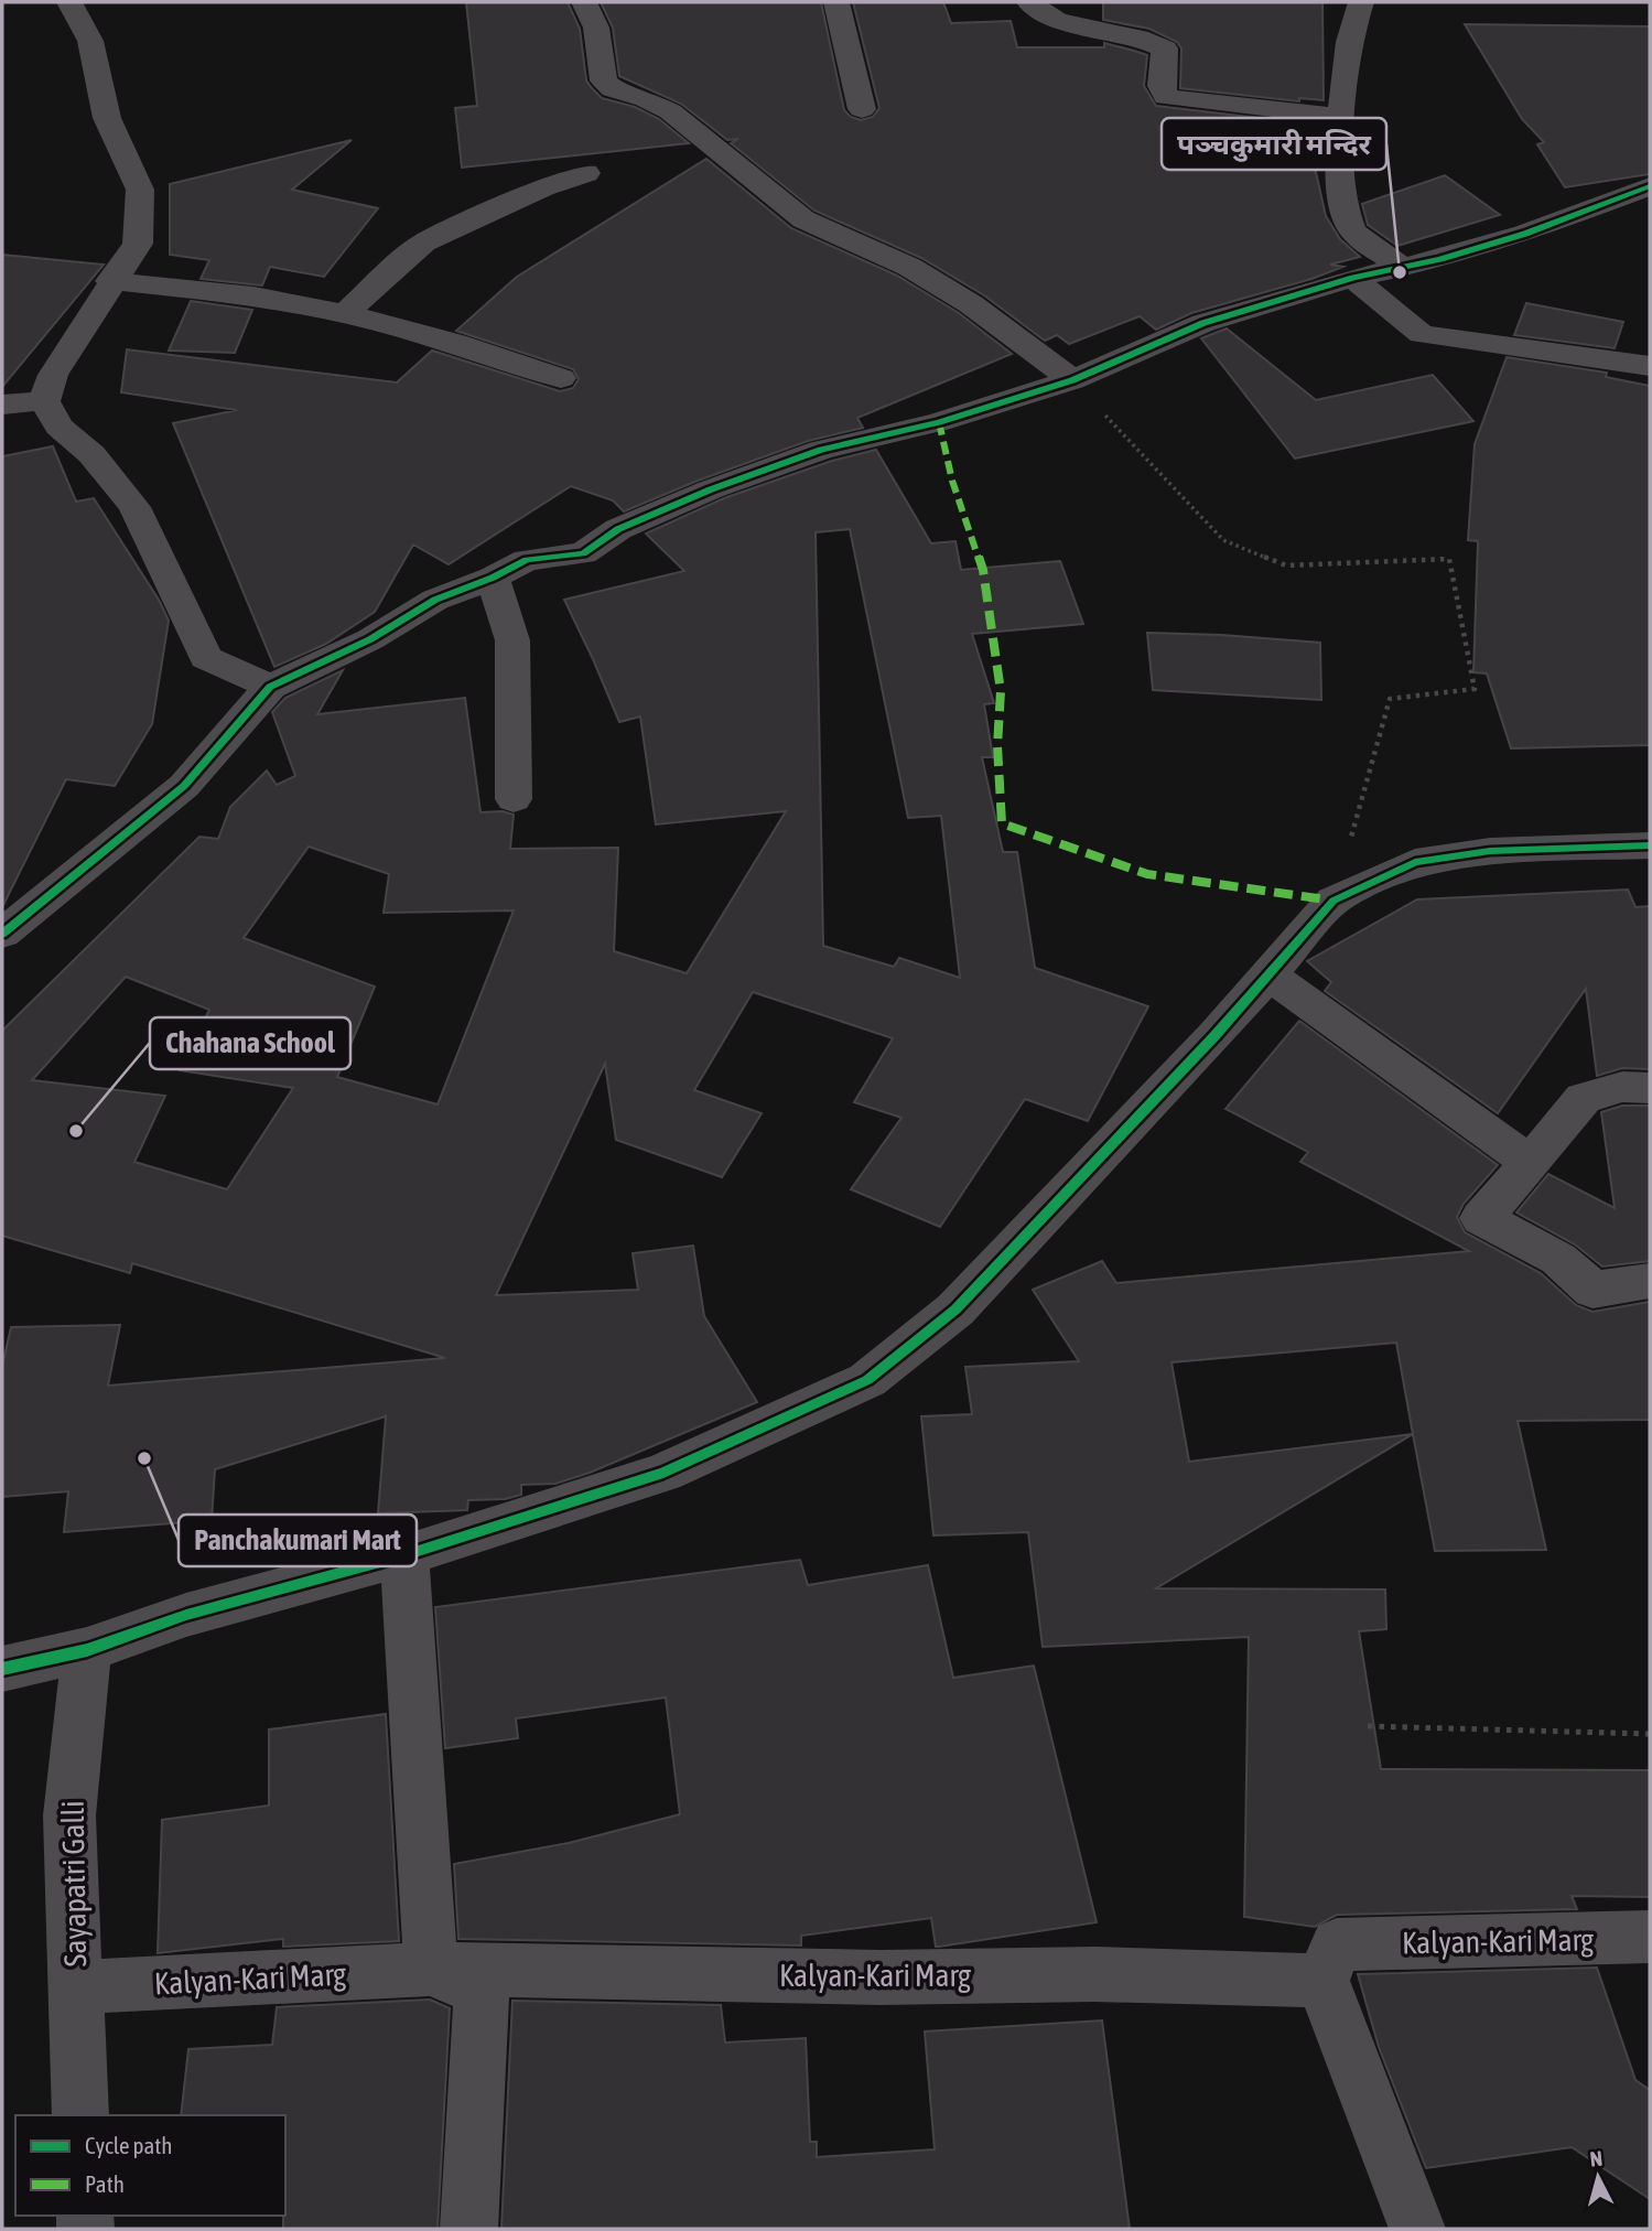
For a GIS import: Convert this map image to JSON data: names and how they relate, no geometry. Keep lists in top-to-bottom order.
{
  "streets": {
    "street": ["Sayapatri Galli", "Kalyan-Kari Marg"]
  },
  "crossings": [
    ["Sayapatri Galli", "Kalyan-Kari Marg"]
  ],
  "places": ["पञ्चकुमारी मन्दिर", "Chahana School", "Panchakumari Mart"],
  "legend": ["Cycle path", "Path"],
  "north": "top"
}
